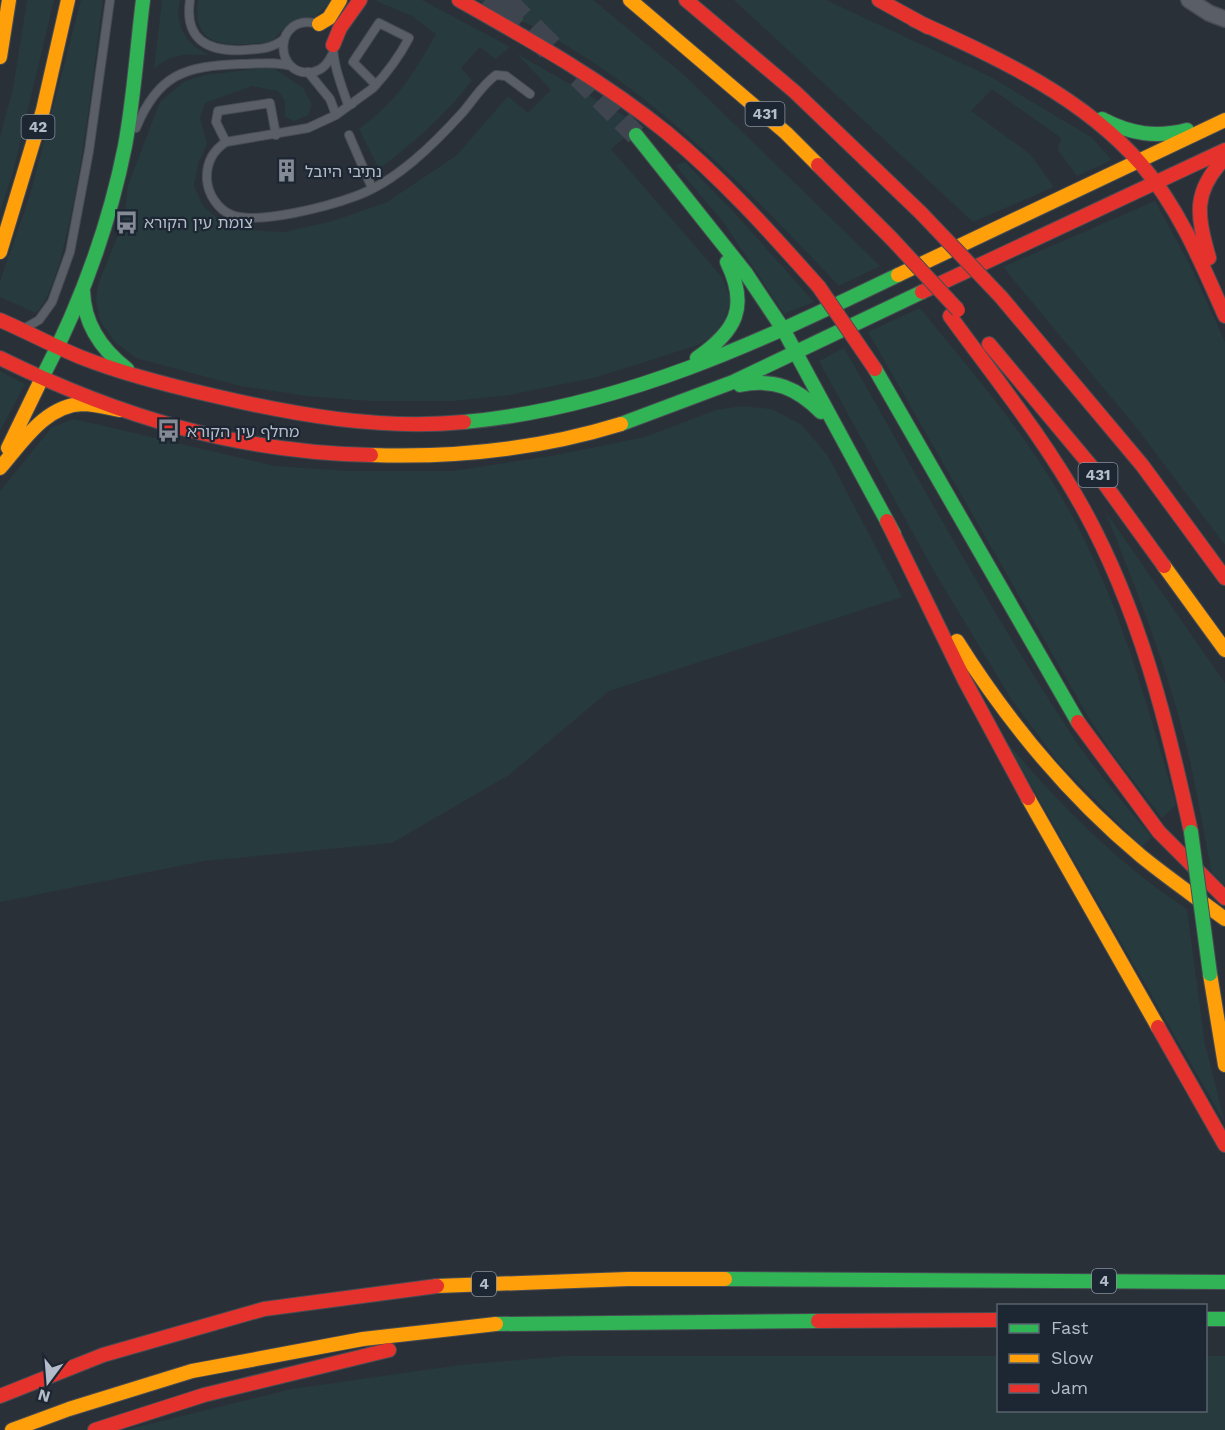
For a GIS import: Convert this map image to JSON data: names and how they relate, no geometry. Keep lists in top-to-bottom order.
{
  "streets": {
    "main road": ["431", "42", "4"]
  },
  "places": {
    "building": ["נתיבי היובל"],
    "bus stop": ["צומת עין הקורא", "מחלף עין הקורא"]
  },
  "legend": ["Fast", "Slow", "Jam"],
  "north": "bottom"
}
